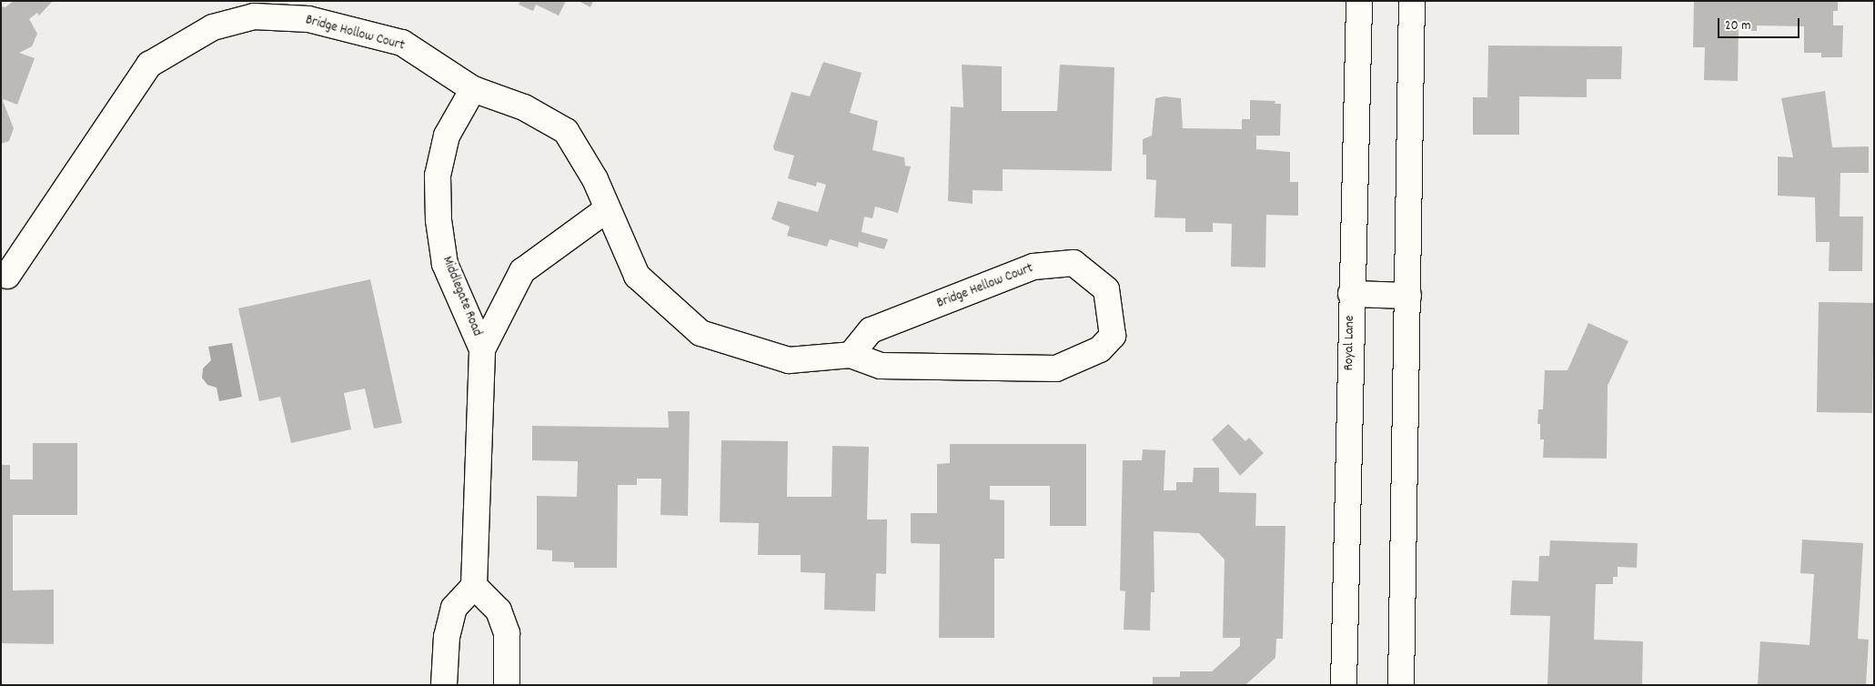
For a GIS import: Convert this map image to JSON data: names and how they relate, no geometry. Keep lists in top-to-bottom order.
{
  "streets": {
    "street": [
      "Bridge Hollow Court",
      "Bridge Hellow Court",
      "Middlegate Road",
      "Royal Lane"
    ]
  },
  "crossings": [
    ["Bridge Hollow Court", "Bridge Hellow Court"],
    ["Bridge Hollow Court", "Middlegate Road"]
  ],
  "scale_bar": "20 m"
}
